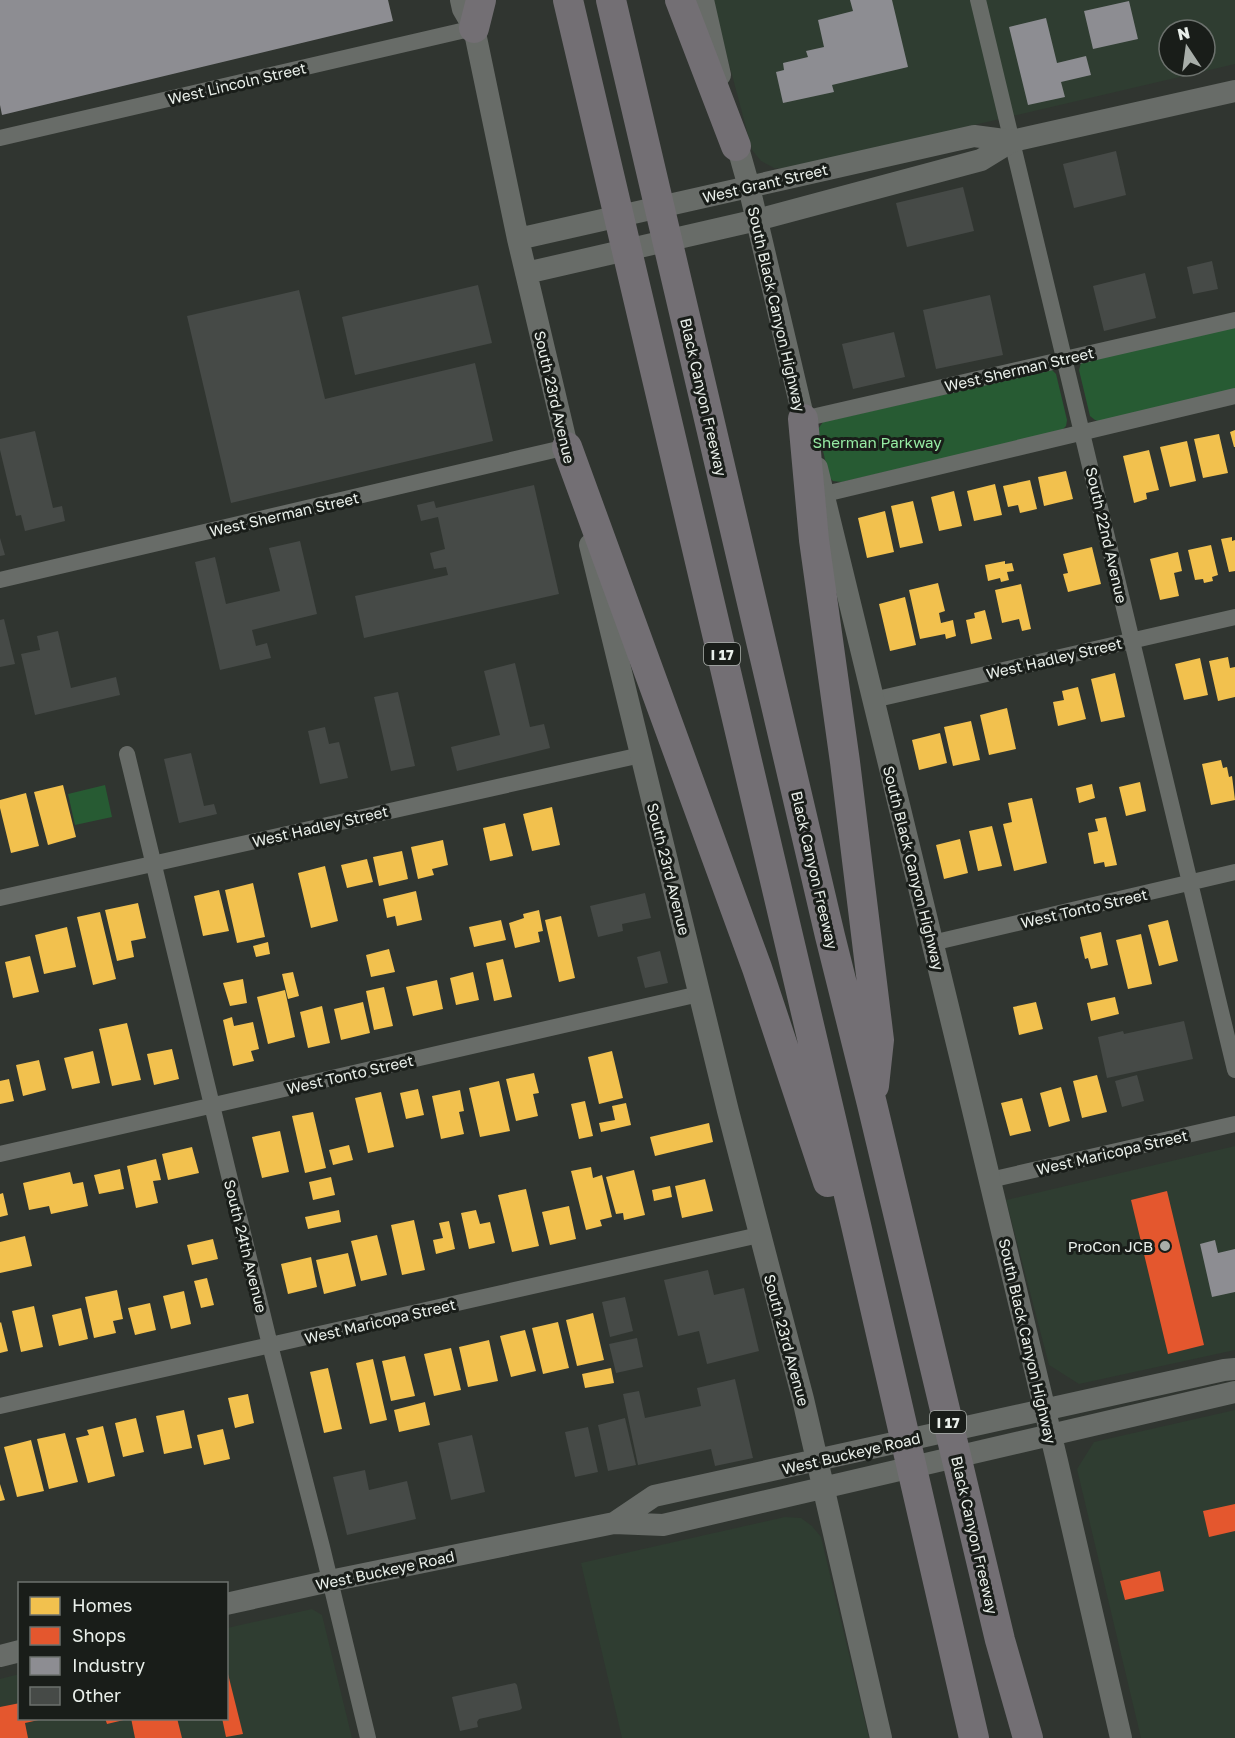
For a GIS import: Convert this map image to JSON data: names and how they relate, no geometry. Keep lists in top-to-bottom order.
{
  "streets": {
    "highway": ["Black Canyon Freeway", "I 17"],
    "main road": [
      "West Grant Street",
      "South Black Canyon Highway",
      "South 23rd Avenue",
      "West Buckeye Road"
    ],
    "street": [
      "West Lincoln Street",
      "West Sherman Street",
      "South 22nd Avenue",
      "West Hadley Street",
      "West Tonto Street",
      "West Maricopa Street",
      "South 24th Avenue"
    ]
  },
  "crossings": [
    ["West Lincoln Street", "South 23rd Avenue"],
    ["West Grant Street", "South Black Canyon Highway"],
    ["West Grant Street", "South 23rd Avenue"],
    ["West Grant Street", "South 22nd Avenue"],
    ["South Black Canyon Highway", "West Sherman Street"],
    ["South Black Canyon Highway", "West Hadley Street"],
    ["South Black Canyon Highway", "West Tonto Street"],
    ["South Black Canyon Highway", "West Maricopa Street"],
    ["South Black Canyon Highway", "West Buckeye Road"],
    ["West Sherman Street", "South 23rd Avenue"],
    ["West Sherman Street", "South 22nd Avenue"],
    ["South 23rd Avenue", "West Hadley Street"],
    ["South 23rd Avenue", "West Tonto Street"],
    ["South 23rd Avenue", "West Maricopa Street"],
    ["South 23rd Avenue", "West Buckeye Road"],
    ["South 22nd Avenue", "West Hadley Street"],
    ["South 22nd Avenue", "West Tonto Street"],
    ["West Hadley Street", "South 24th Avenue"],
    ["West Tonto Street", "South 24th Avenue"],
    ["West Maricopa Street", "South 24th Avenue"],
    ["South 24th Avenue", "West Buckeye Road"]
  ],
  "parks": ["Sherman Parkway"],
  "places": ["ProCon JCB"],
  "legend": [
    "Homes",
    "Shops",
    "Industry",
    "Other"
  ],
  "north": "top"
}
